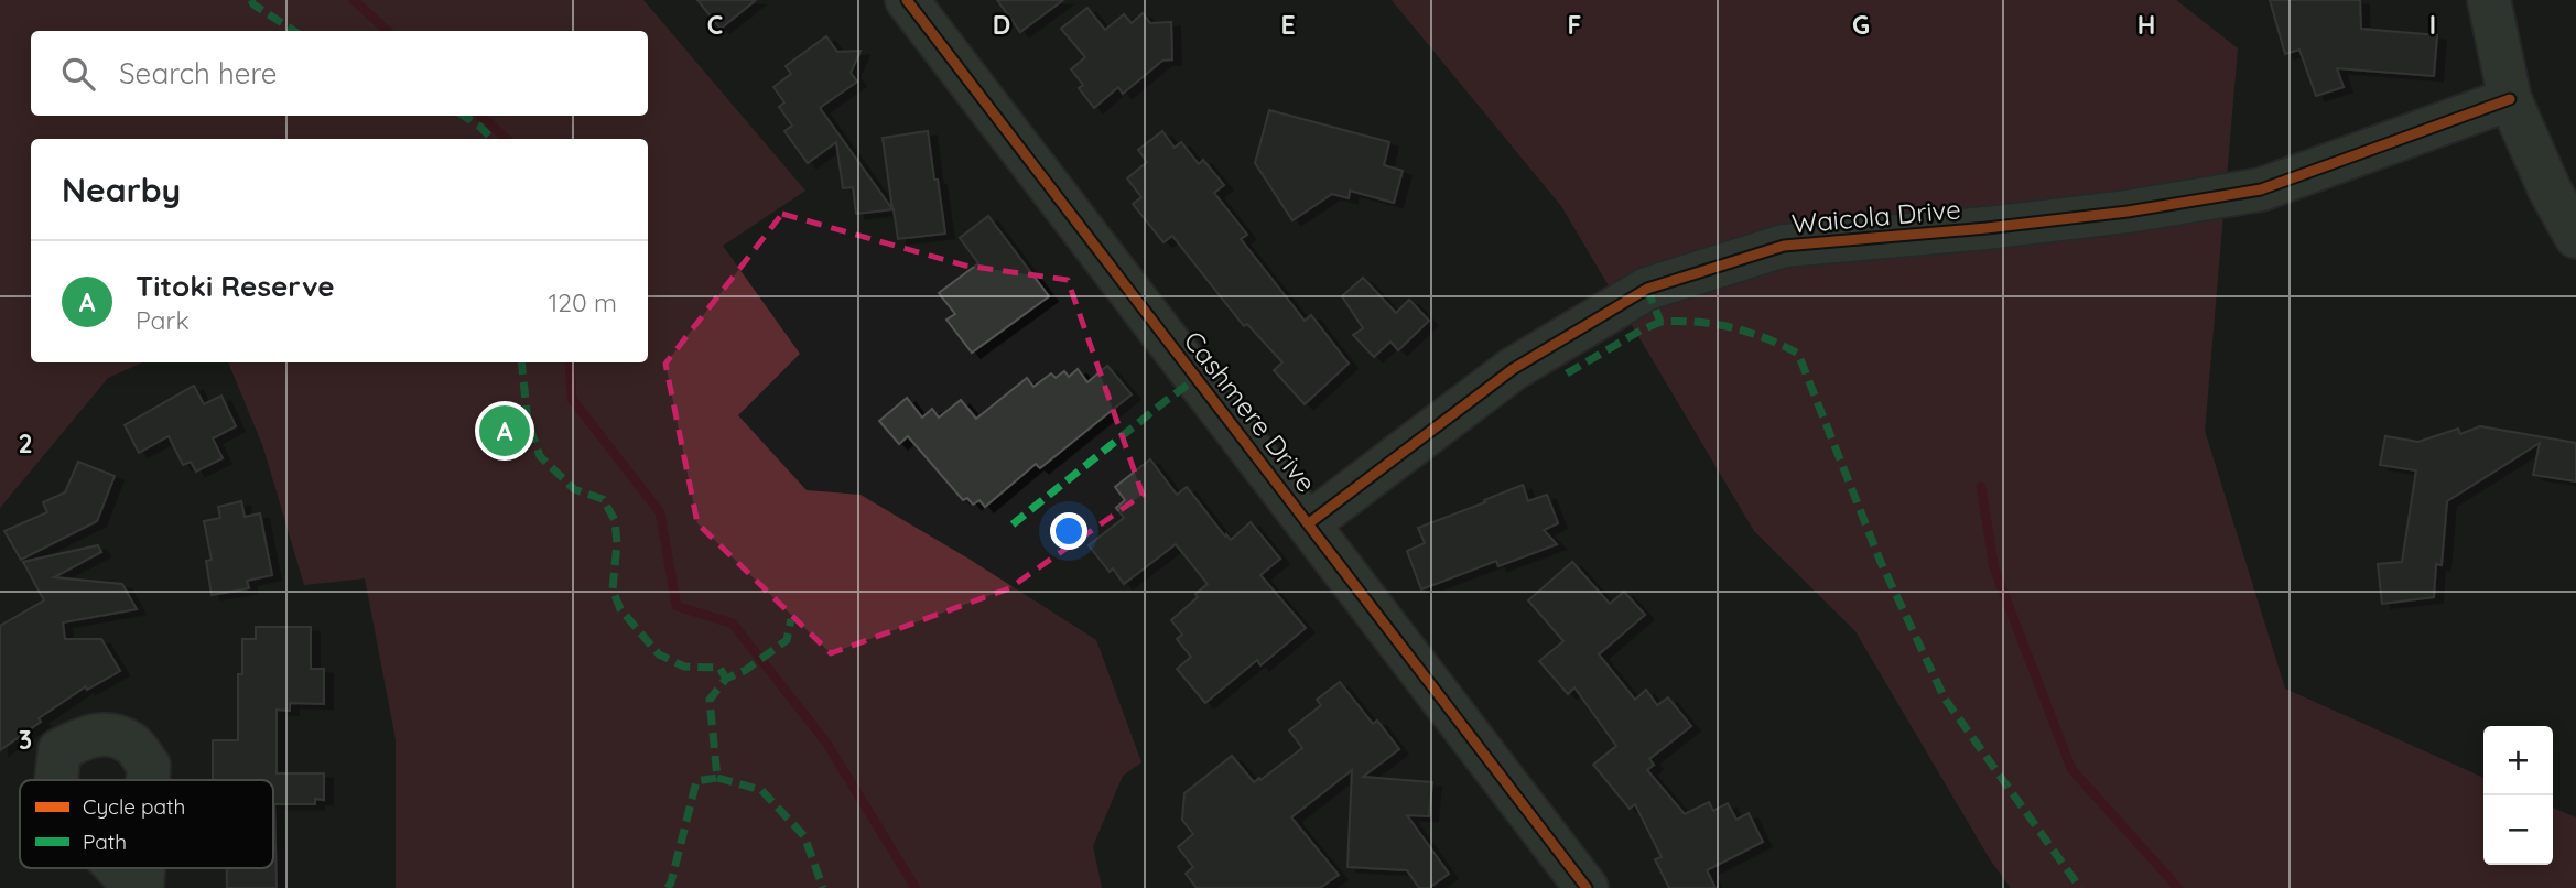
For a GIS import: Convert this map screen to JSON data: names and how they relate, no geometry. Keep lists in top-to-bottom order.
{
  "streets": {
    "street": ["Waicola Drive", "Cashmere Drive"]
  },
  "crossings": [
    ["Waicola Drive", "Cashmere Drive"]
  ],
  "legend": ["Cycle path", "Path"],
  "page": {
    "search": "Search here",
    "heading": "Nearby",
    "list": [
      {
        "mark": "A",
        "name": "Titoki Reserve",
        "note": "Park",
        "value": "120 m"
      }
    ],
    "pins": "A",
    "map_buttons": ["+", "−"]
  },
  "grid": {
    "columns": [
      "C",
      "D",
      "E",
      "F",
      "G",
      "H",
      "I"
    ],
    "rows": ["2", "3"]
  }
}
